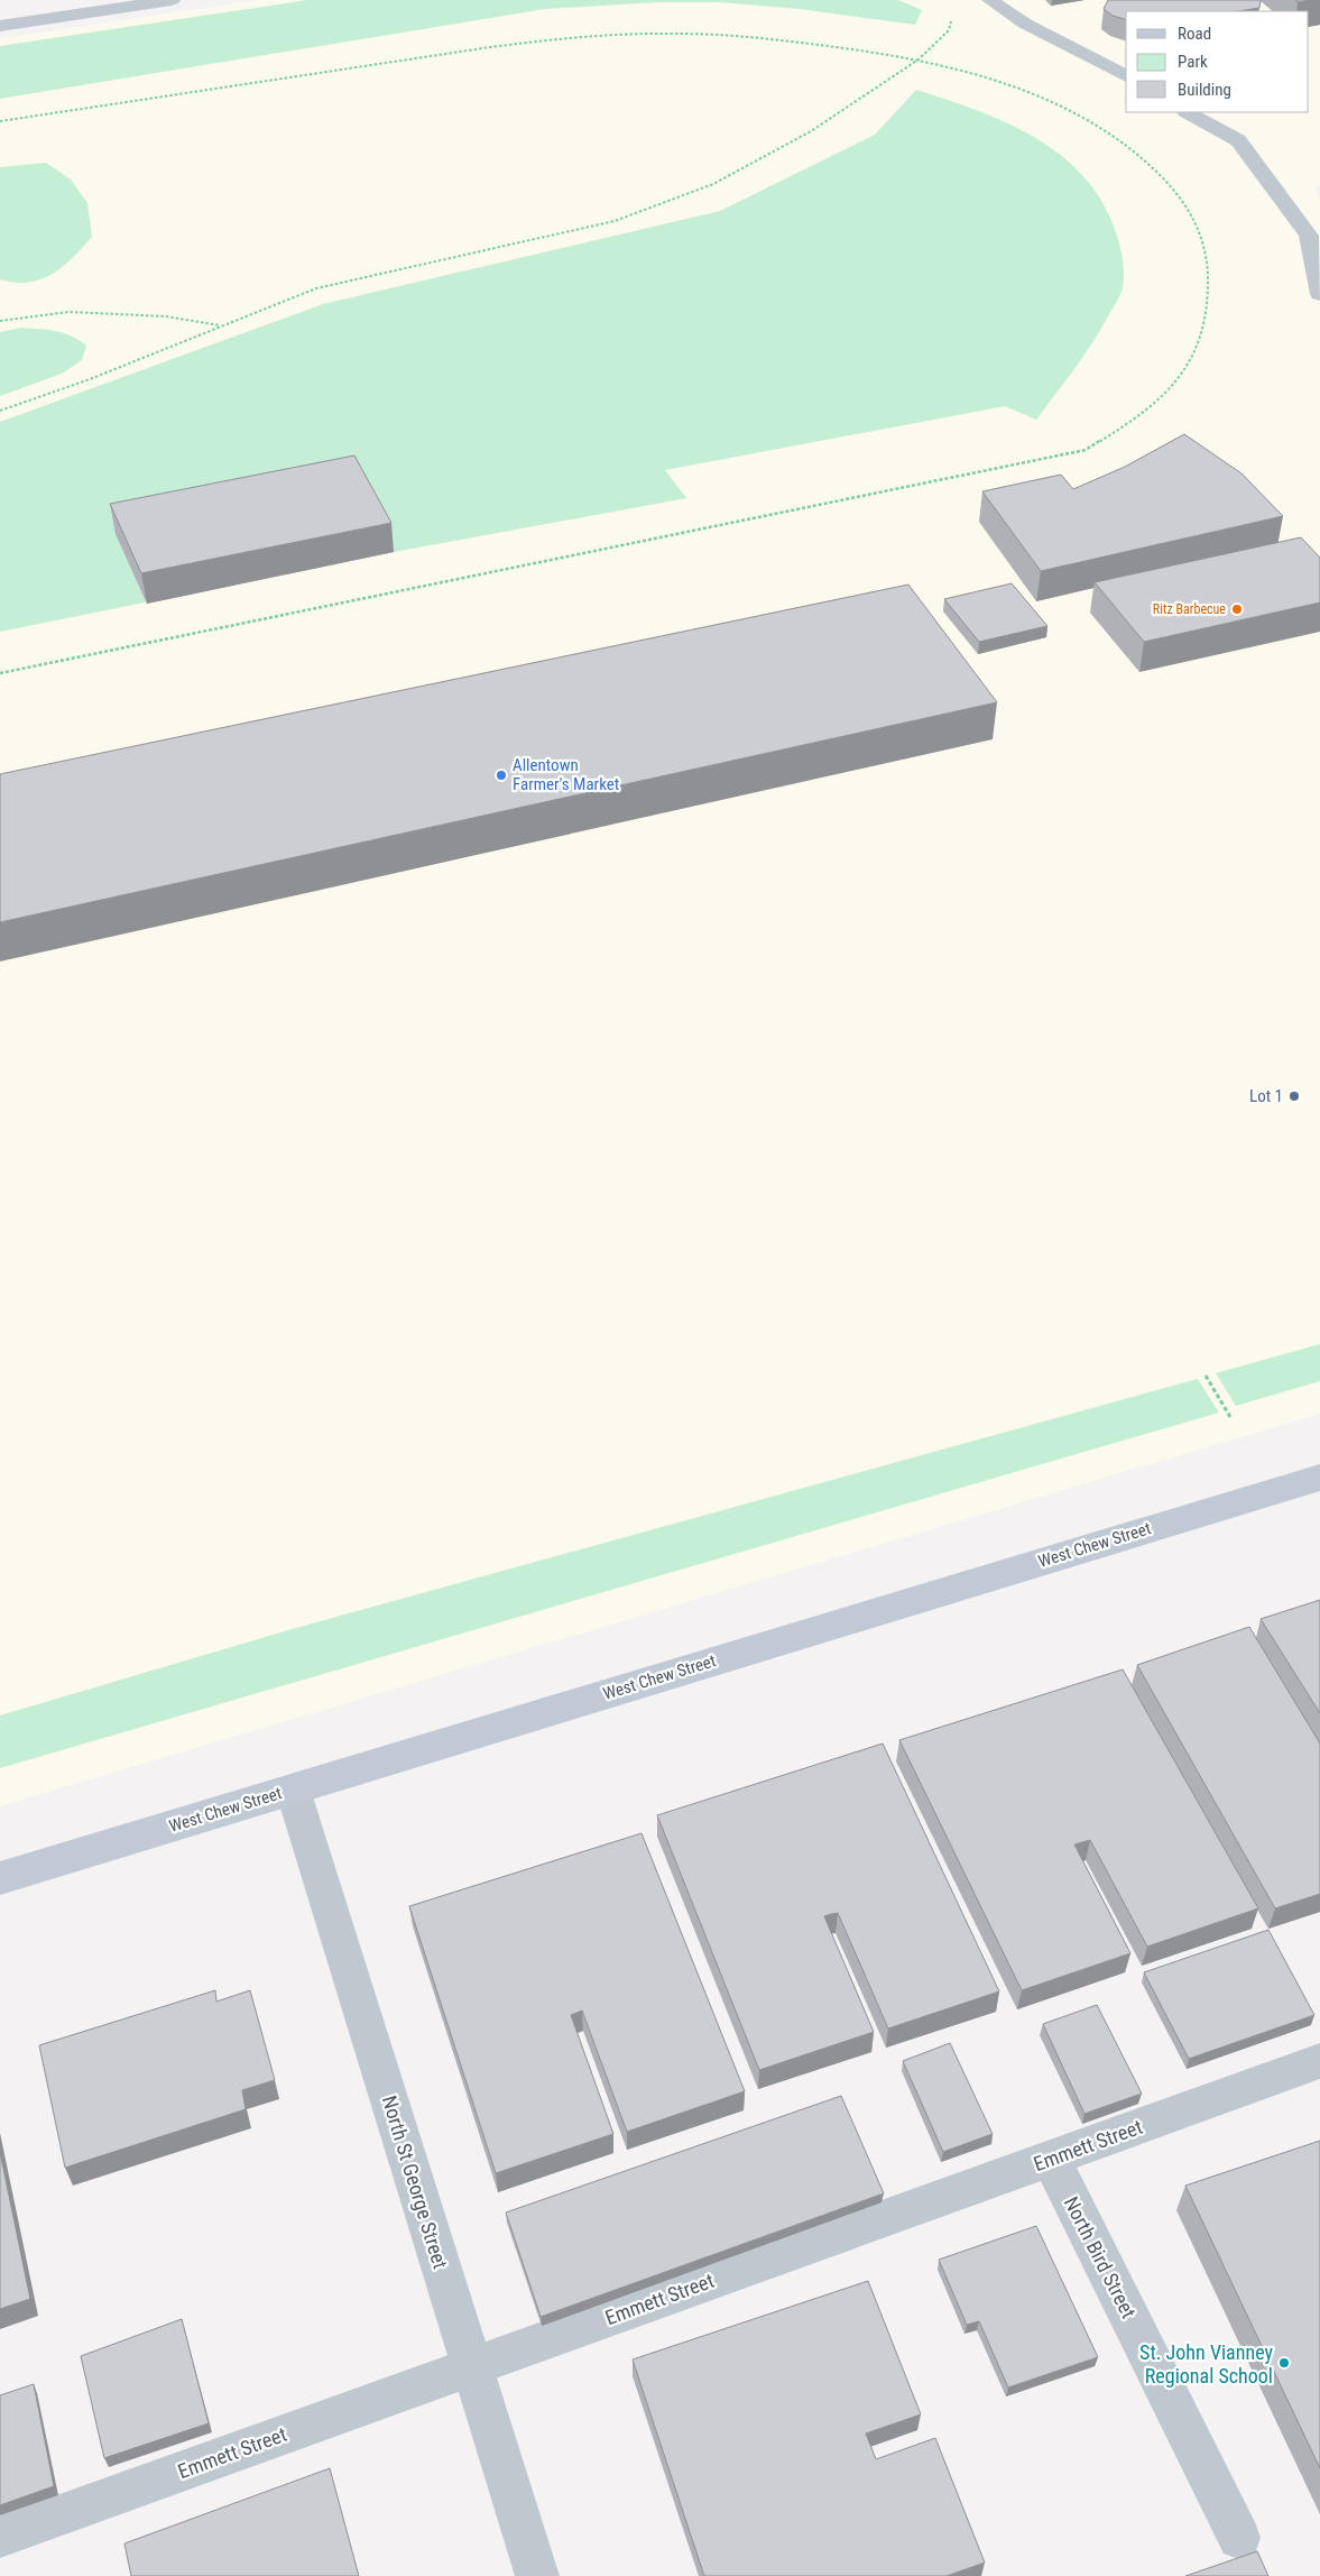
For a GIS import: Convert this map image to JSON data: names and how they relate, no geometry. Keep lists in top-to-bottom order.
{
  "streets": {
    "street": [
      "West Chew Street",
      "Emmett Street",
      "North St George Street",
      "North Bird Street"
    ]
  },
  "crossings": [
    ["West Chew Street", "North St George Street"],
    ["Emmett Street", "North St George Street"],
    ["Emmett Street", "North Bird Street"]
  ],
  "places": [
    "Ritz Barbecue",
    "Allentown Farmer's Market",
    "Lot 1",
    "St. John Vianney Regional School"
  ],
  "legend": ["Road", "Park", "Building"]
}
